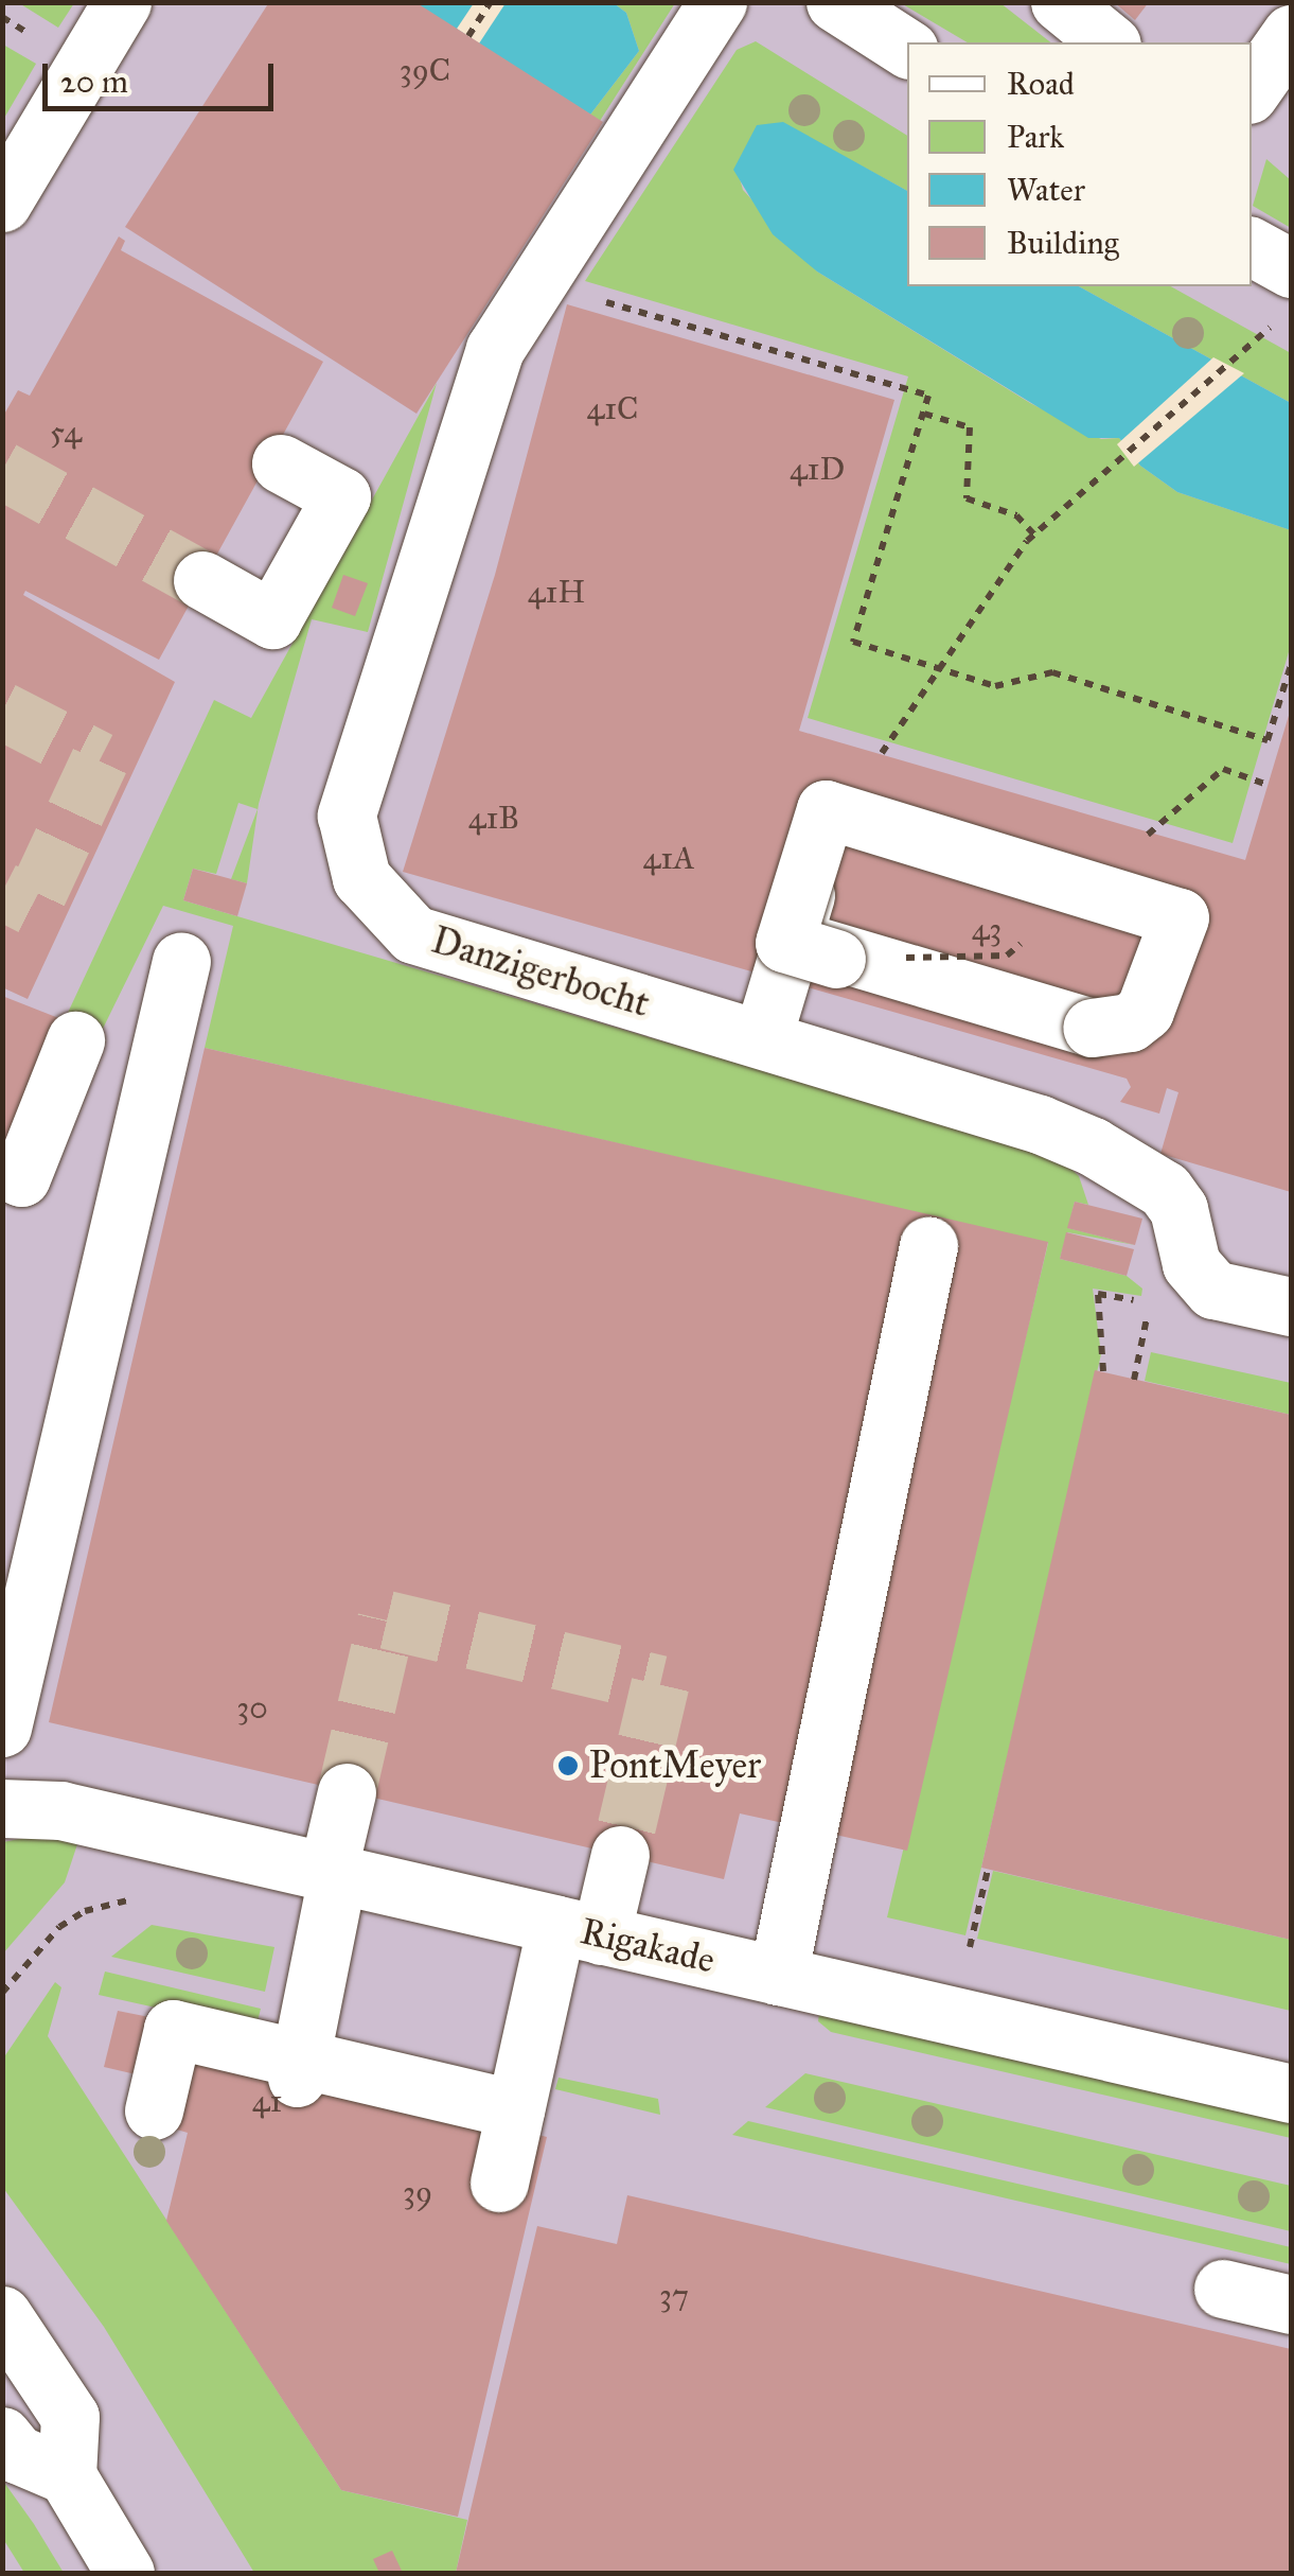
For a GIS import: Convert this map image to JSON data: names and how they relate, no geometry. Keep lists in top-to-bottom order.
{
  "streets": {
    "street": ["Danzigerbocht", "Rigakade"]
  },
  "places": ["PontMeyer"],
  "house_numbers": [
    "39C",
    "41C",
    "54",
    "41D",
    "41H",
    "41B",
    "41A",
    "43",
    "30",
    "41",
    "39",
    "37"
  ],
  "legend": [
    "Road",
    "Park",
    "Water",
    "Building"
  ],
  "scale_bar": "20 m"
}
